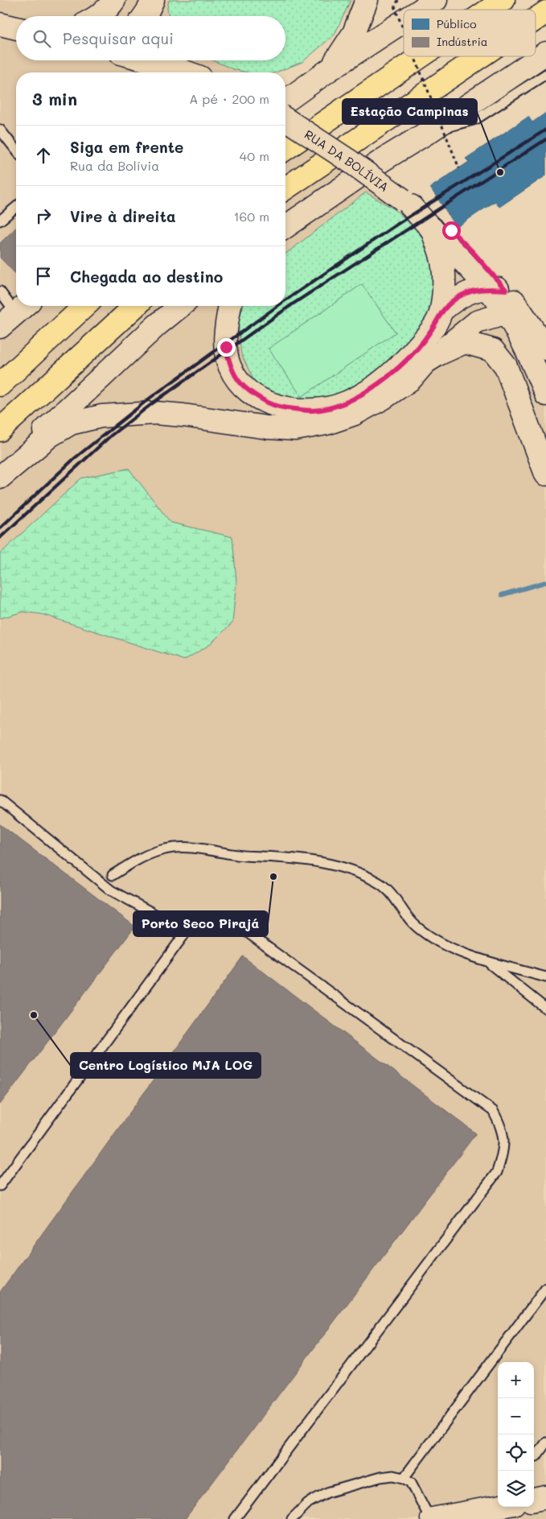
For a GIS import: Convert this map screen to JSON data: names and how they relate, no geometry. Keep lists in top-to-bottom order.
{
  "streets": {
    "main road": ["RUA DA BOLÍVIA"]
  },
  "places": ["Estação Campinas", "Porto Seco Pirajá", "Centro Logístico MJA LOG"],
  "legend": ["Público", "Indústria"],
  "page": {
    "search": "Pesquisar aqui",
    "heading": ["3 min", "A pé · 200 m"],
    "list": [
      ["Siga em frente", "Rua da Bolívia", "40 m"],
      ["Vire à direita", "160 m"],
      "Chegada ao destino"
    ],
    "map_buttons": ["+", "−"]
  }
}
